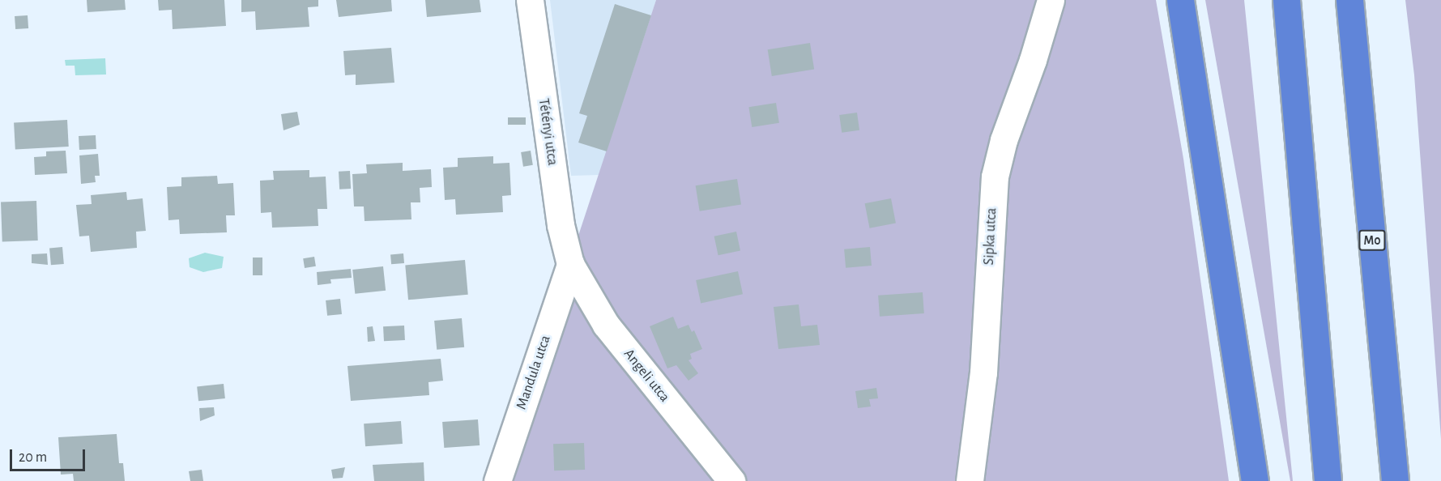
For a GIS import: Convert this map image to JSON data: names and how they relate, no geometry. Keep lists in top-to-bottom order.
{
  "streets": {
    "highway": ["M0"],
    "street": [
      "Tétényi utca",
      "Sipka utca",
      "Mandula utca",
      "Angeli utca"
    ]
  },
  "crossings": [
    ["Tétényi utca", "Mandula utca"],
    ["Tétényi utca", "Angeli utca"],
    ["Mandula utca", "Angeli utca"]
  ],
  "scale_bar": "20 m"
}
